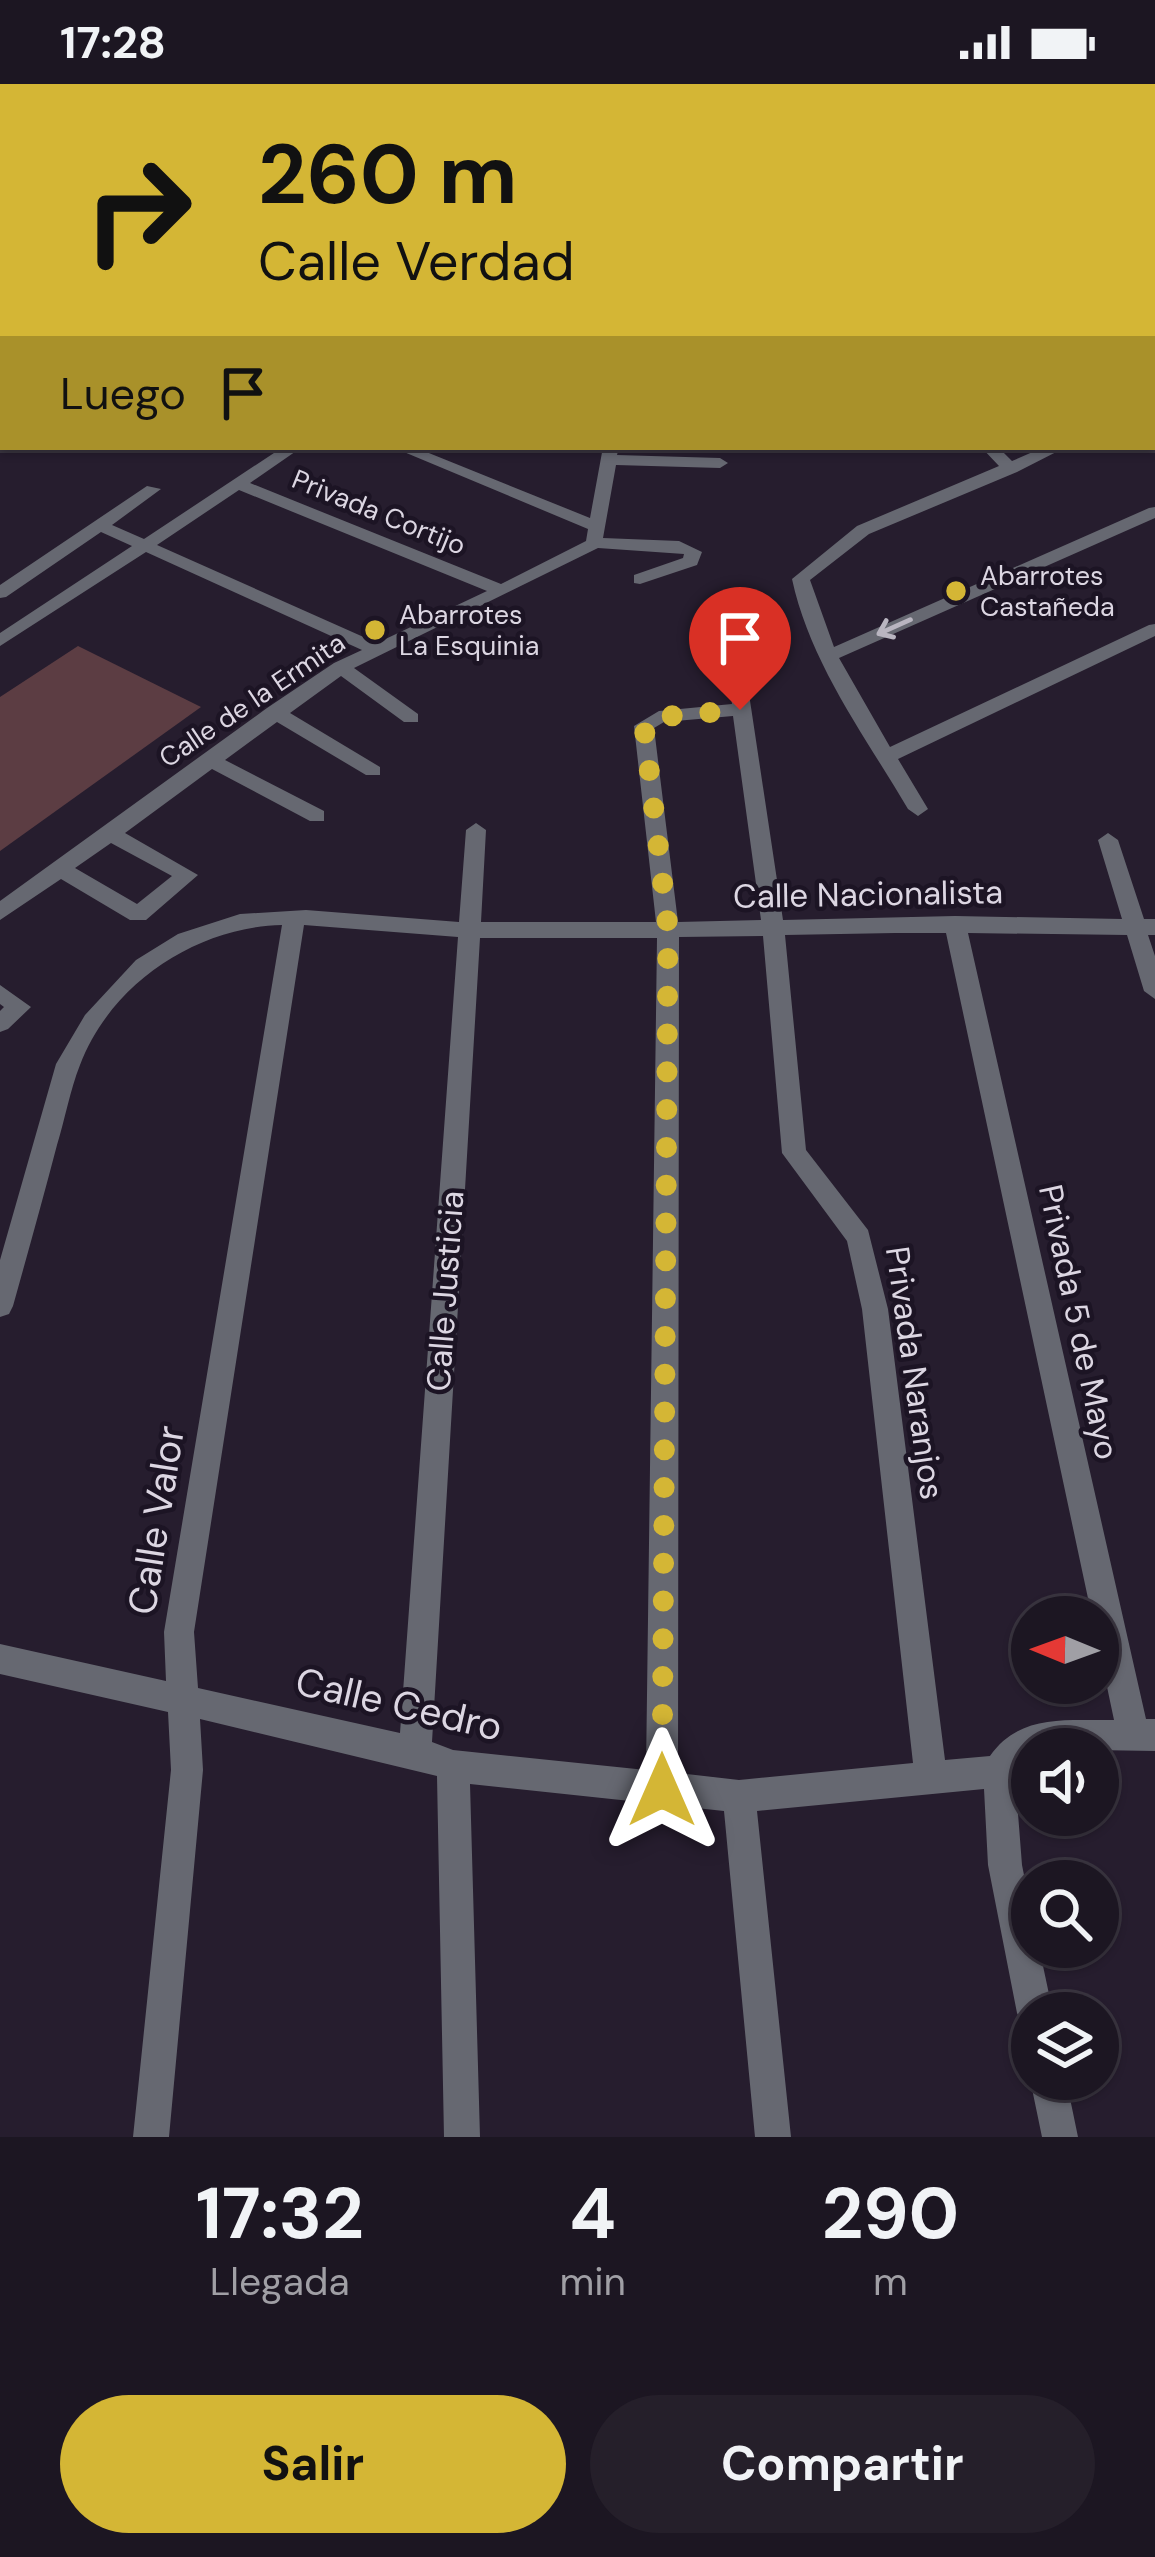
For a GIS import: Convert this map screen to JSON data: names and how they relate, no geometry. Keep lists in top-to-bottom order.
{
  "streets": {
    "street": [
      "Privada Cortijo",
      "Calle de la Ermita",
      "Calle Nacionalista",
      "Calle Justicia",
      "Privada 5 de Mayo",
      "Privada Naranjos",
      "Calle Valor",
      "Calle Cedro"
    ]
  },
  "crossings": [
    ["Privada Cortijo", "Calle de la Ermita"],
    ["Calle Nacionalista", "Calle Justicia"],
    ["Calle Nacionalista", "Privada 5 de Mayo"],
    ["Calle Nacionalista", "Privada Naranjos"],
    ["Calle Nacionalista", "Calle Valor"],
    ["Calle Justicia", "Calle Cedro"],
    ["Privada Naranjos", "Calle Cedro"],
    ["Calle Valor", "Calle Cedro"]
  ],
  "places": ["Abarrotes Castañeda", "Abarrotes La Esquinia"],
  "north": "left",
  "page": {
    "status": "17:28",
    "turn": ["260 m", "Calle Verdad"],
    "then": "Luego",
    "eta": [
      "17:32",
      "Llegada",
      "4",
      "min",
      "290",
      "m"
    ],
    "buttons": ["Salir", "Compartir"]
  }
}
